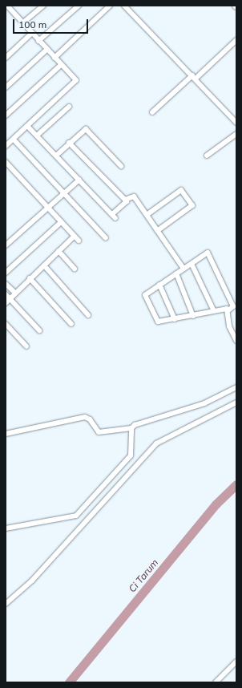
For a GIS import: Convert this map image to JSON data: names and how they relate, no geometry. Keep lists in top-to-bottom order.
{
  "water": ["Ci Tarum"],
  "scale_bar": "100 m"
}
